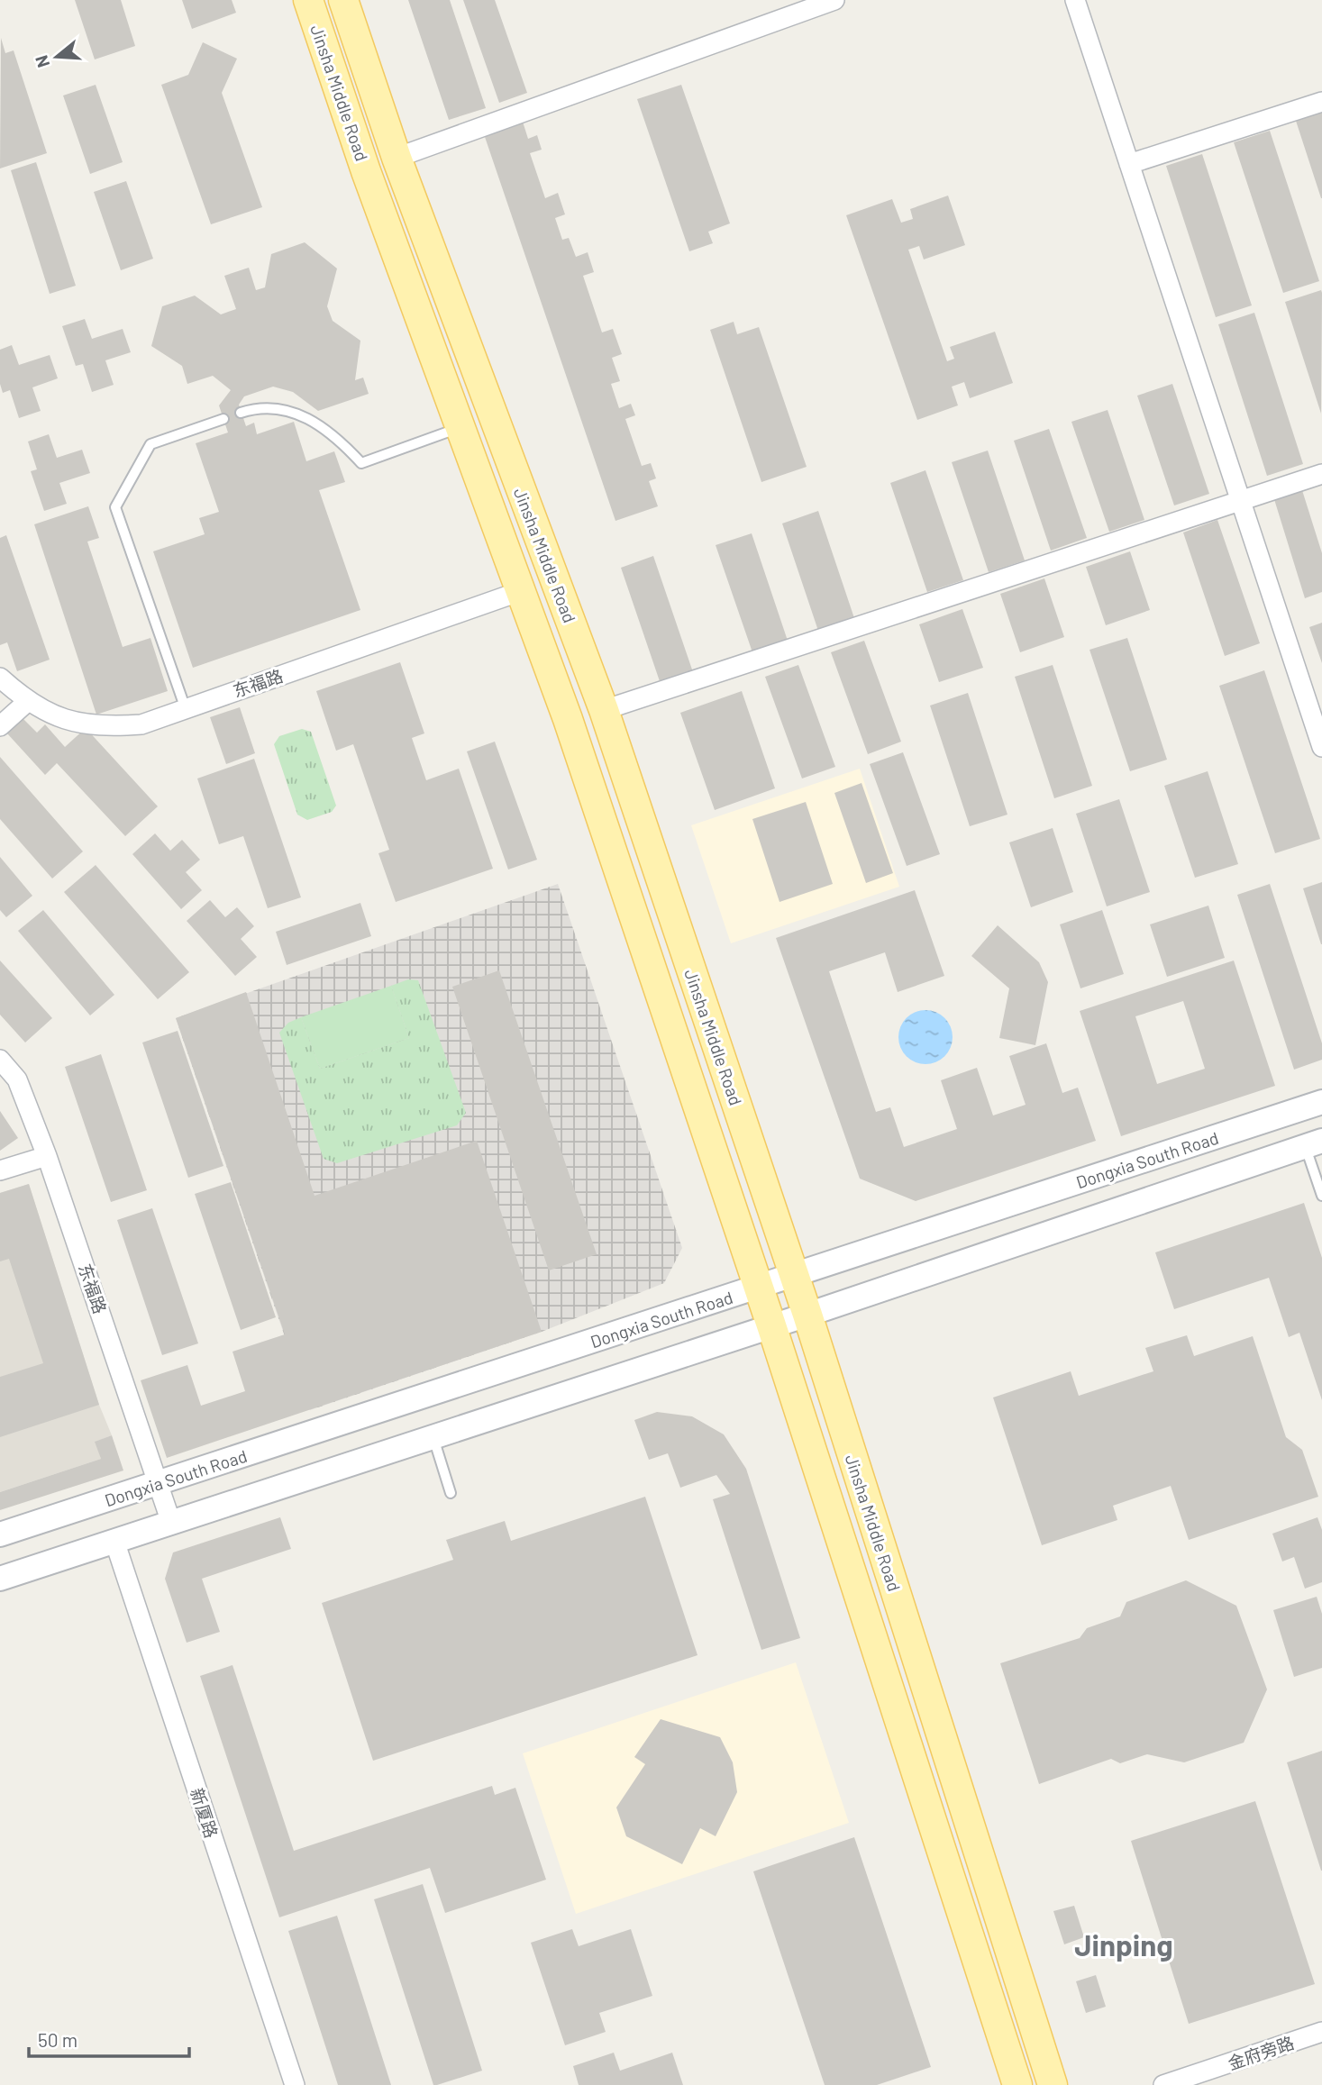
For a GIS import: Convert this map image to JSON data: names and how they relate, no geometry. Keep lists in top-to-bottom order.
{
  "streets": {
    "main road": ["Jinsha Middle Road"],
    "street": [
      "东福路",
      "Dongxia South Road",
      "新厦路",
      "金府旁路"
    ]
  },
  "crossings": [
    ["Jinsha Middle Road", "东福路"],
    ["Jinsha Middle Road", "Dongxia South Road"],
    ["东福路", "Dongxia South Road"]
  ],
  "districts": ["Jinping"],
  "scale_bar": "50 m",
  "north": "left"
}
